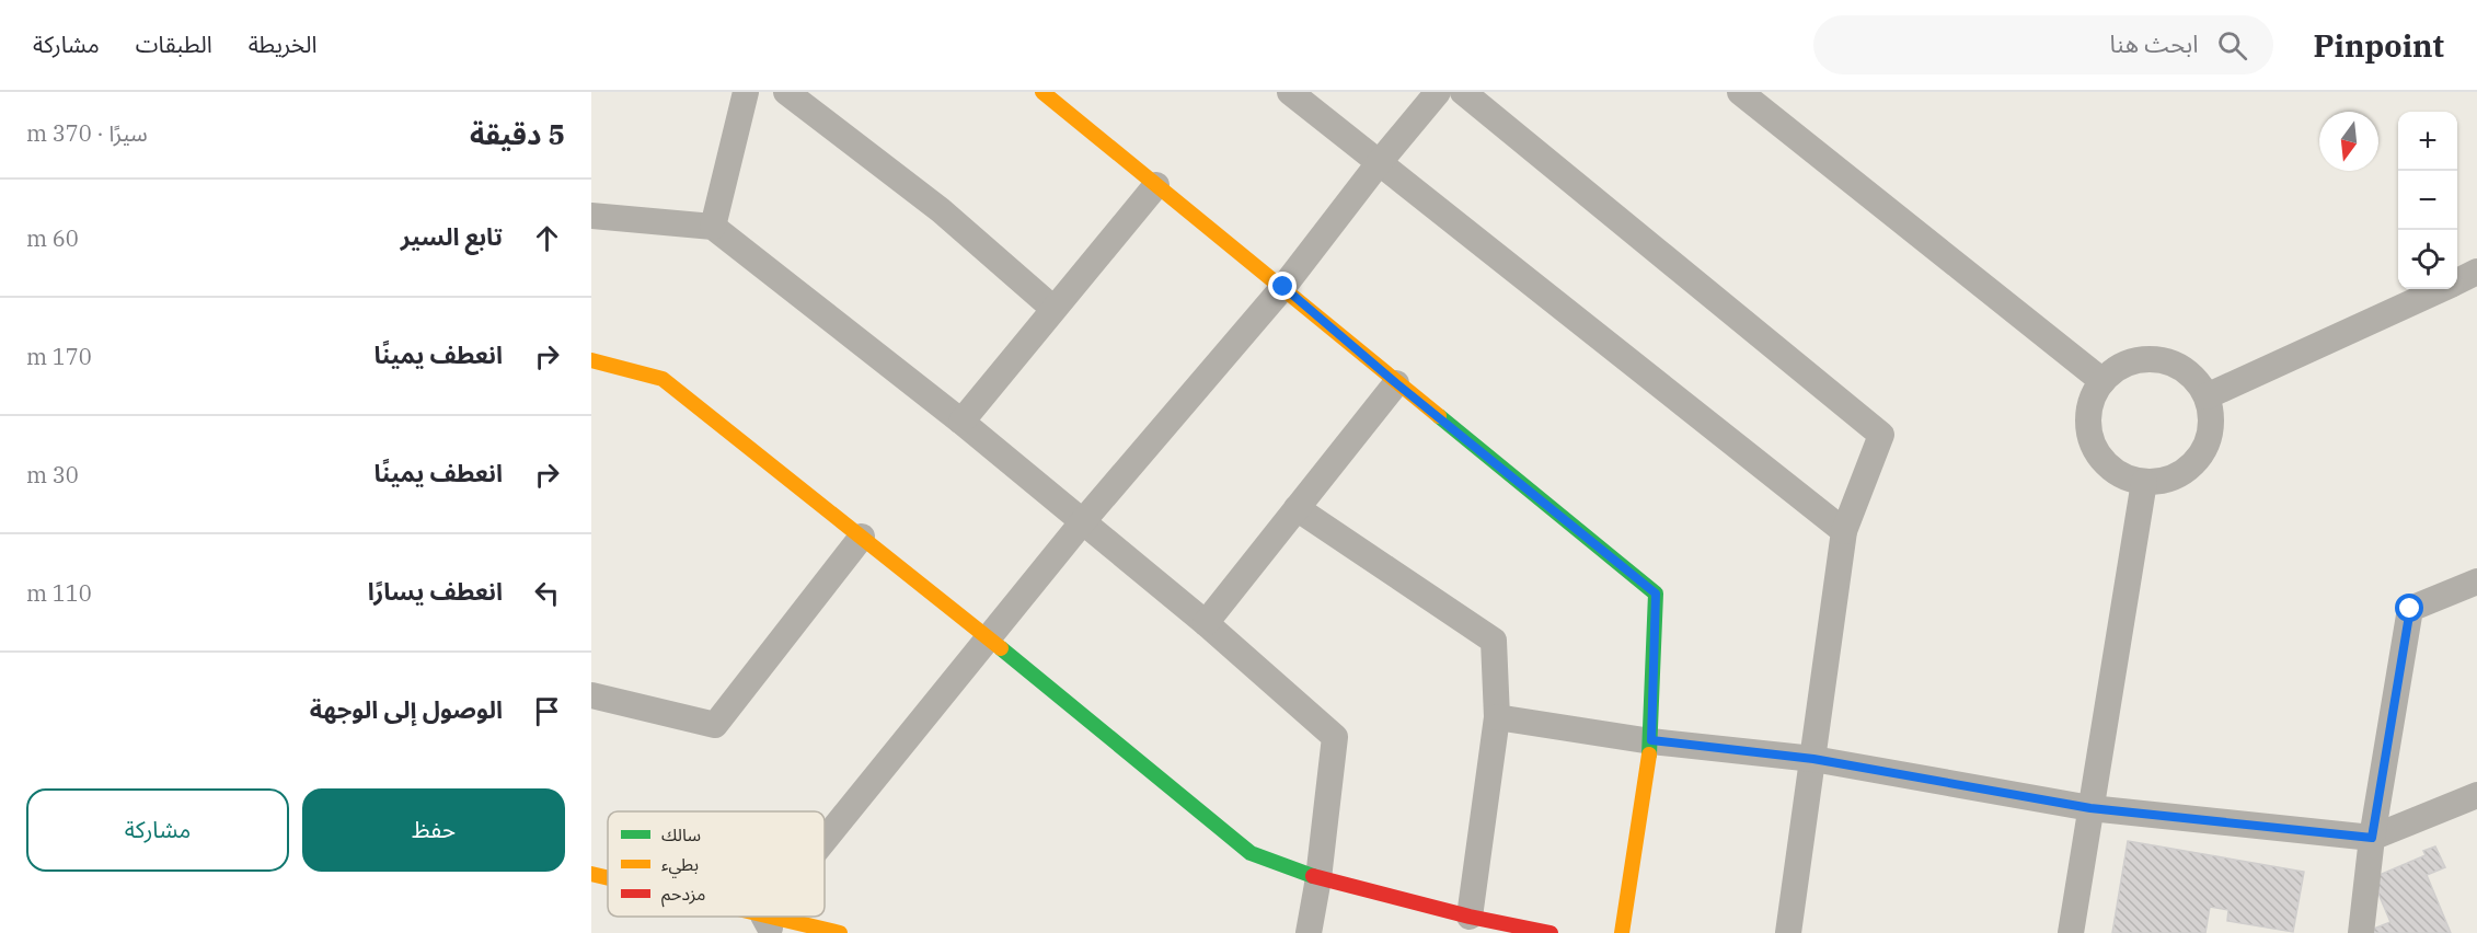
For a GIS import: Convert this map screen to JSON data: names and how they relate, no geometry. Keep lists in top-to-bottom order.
{
  "legend": ["سالك", "بطيء", "مزدحم"],
  "north": "bottom",
  "page": {
    "header": "Pinpoint",
    "search": "ابحث هنا",
    "nav": ["الخريطة", "الطبقات", "مشاركة"],
    "heading": ["5 دقيقة", "سيرًا · 370 m"],
    "map_buttons": ["+", "−"],
    "list": [
      ["تابع السير", "60 m"],
      ["انعطف يمينًا", "170 m"],
      ["انعطف يمينًا", "30 m"],
      ["انعطف يسارًا", "110 m"],
      "الوصول إلى الوجهة"
    ],
    "buttons": ["حفظ", "مشاركة"]
  }
}
